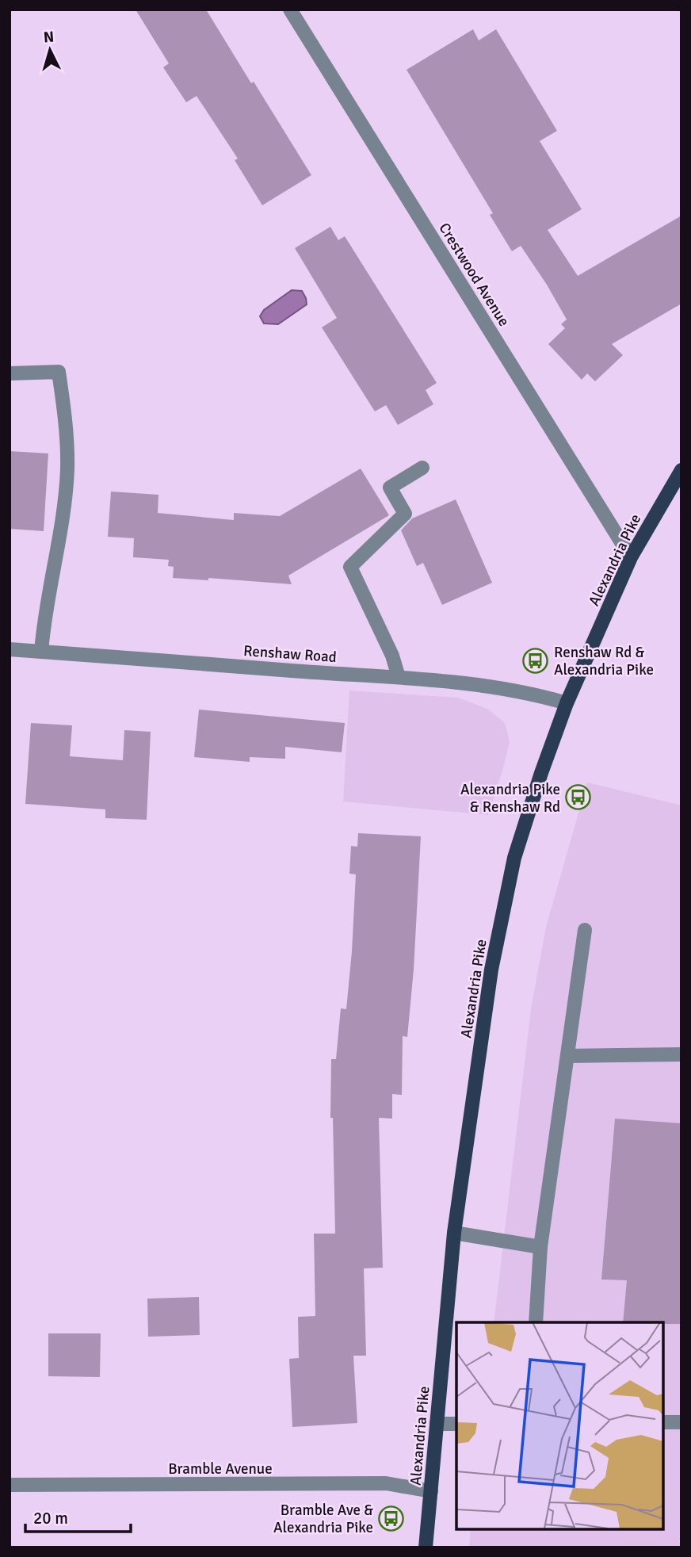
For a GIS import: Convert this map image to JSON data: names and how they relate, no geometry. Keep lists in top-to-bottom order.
{
  "streets": {
    "main road": ["Alexandria Pike"],
    "street": ["Crestwood Avenue", "Renshaw Road", "Bramble Avenue"]
  },
  "crossings": [
    ["Crestwood Avenue", "Alexandria Pike"],
    ["Alexandria Pike", "Renshaw Road"],
    ["Alexandria Pike", "Bramble Avenue"]
  ],
  "places": {
    "bus stop": ["Renshaw Rd & Alexandria Pike", "Alexandria Pike & Renshaw Rd", "Bramble Ave & Alexandria Pike"]
  },
  "scale_bar": "20 m",
  "north": "top"
}
